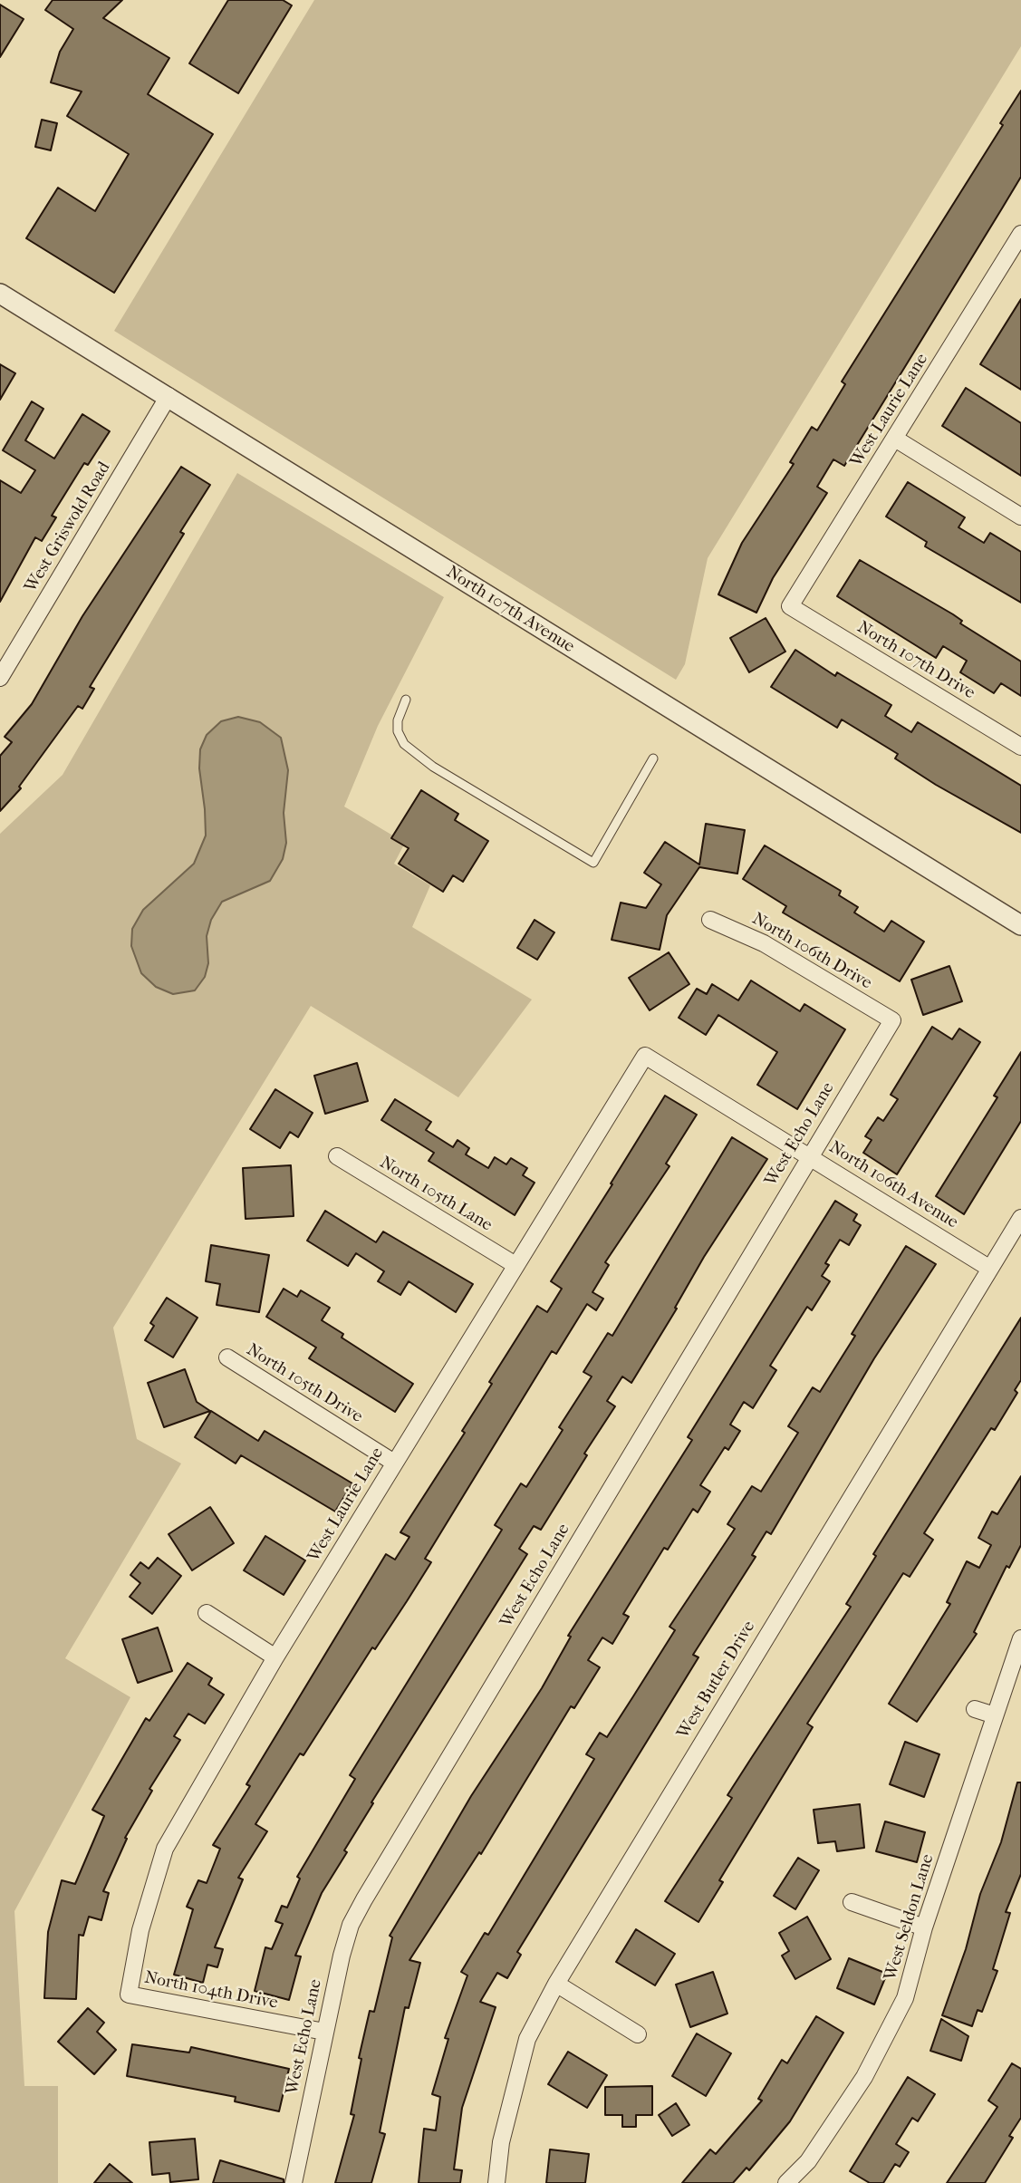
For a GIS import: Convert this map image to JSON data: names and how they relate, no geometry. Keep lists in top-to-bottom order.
{
  "streets": {
    "street": [
      "West Laurie Lane",
      "West Griswold Road",
      "North 107th Avenue",
      "North 107th Drive",
      "North 106th Drive",
      "West Echo Lane",
      "North 106th Avenue",
      "North 105th Lane",
      "North 105th Drive",
      "West Butler Drive",
      "West Seldon Lane",
      "North 104th Drive"
    ]
  },
  "crossings": [
    ["West Laurie Lane", "North 107th Drive"],
    ["West Laurie Lane", "North 106th Avenue"],
    ["West Laurie Lane", "North 105th Lane"],
    ["West Laurie Lane", "North 105th Drive"],
    ["West Laurie Lane", "North 104th Drive"],
    ["West Griswold Road", "North 107th Avenue"],
    ["North 106th Drive", "West Echo Lane"],
    ["West Echo Lane", "North 106th Avenue"],
    ["West Echo Lane", "North 104th Drive"],
    ["North 106th Avenue", "West Butler Drive"]
  ]
}
